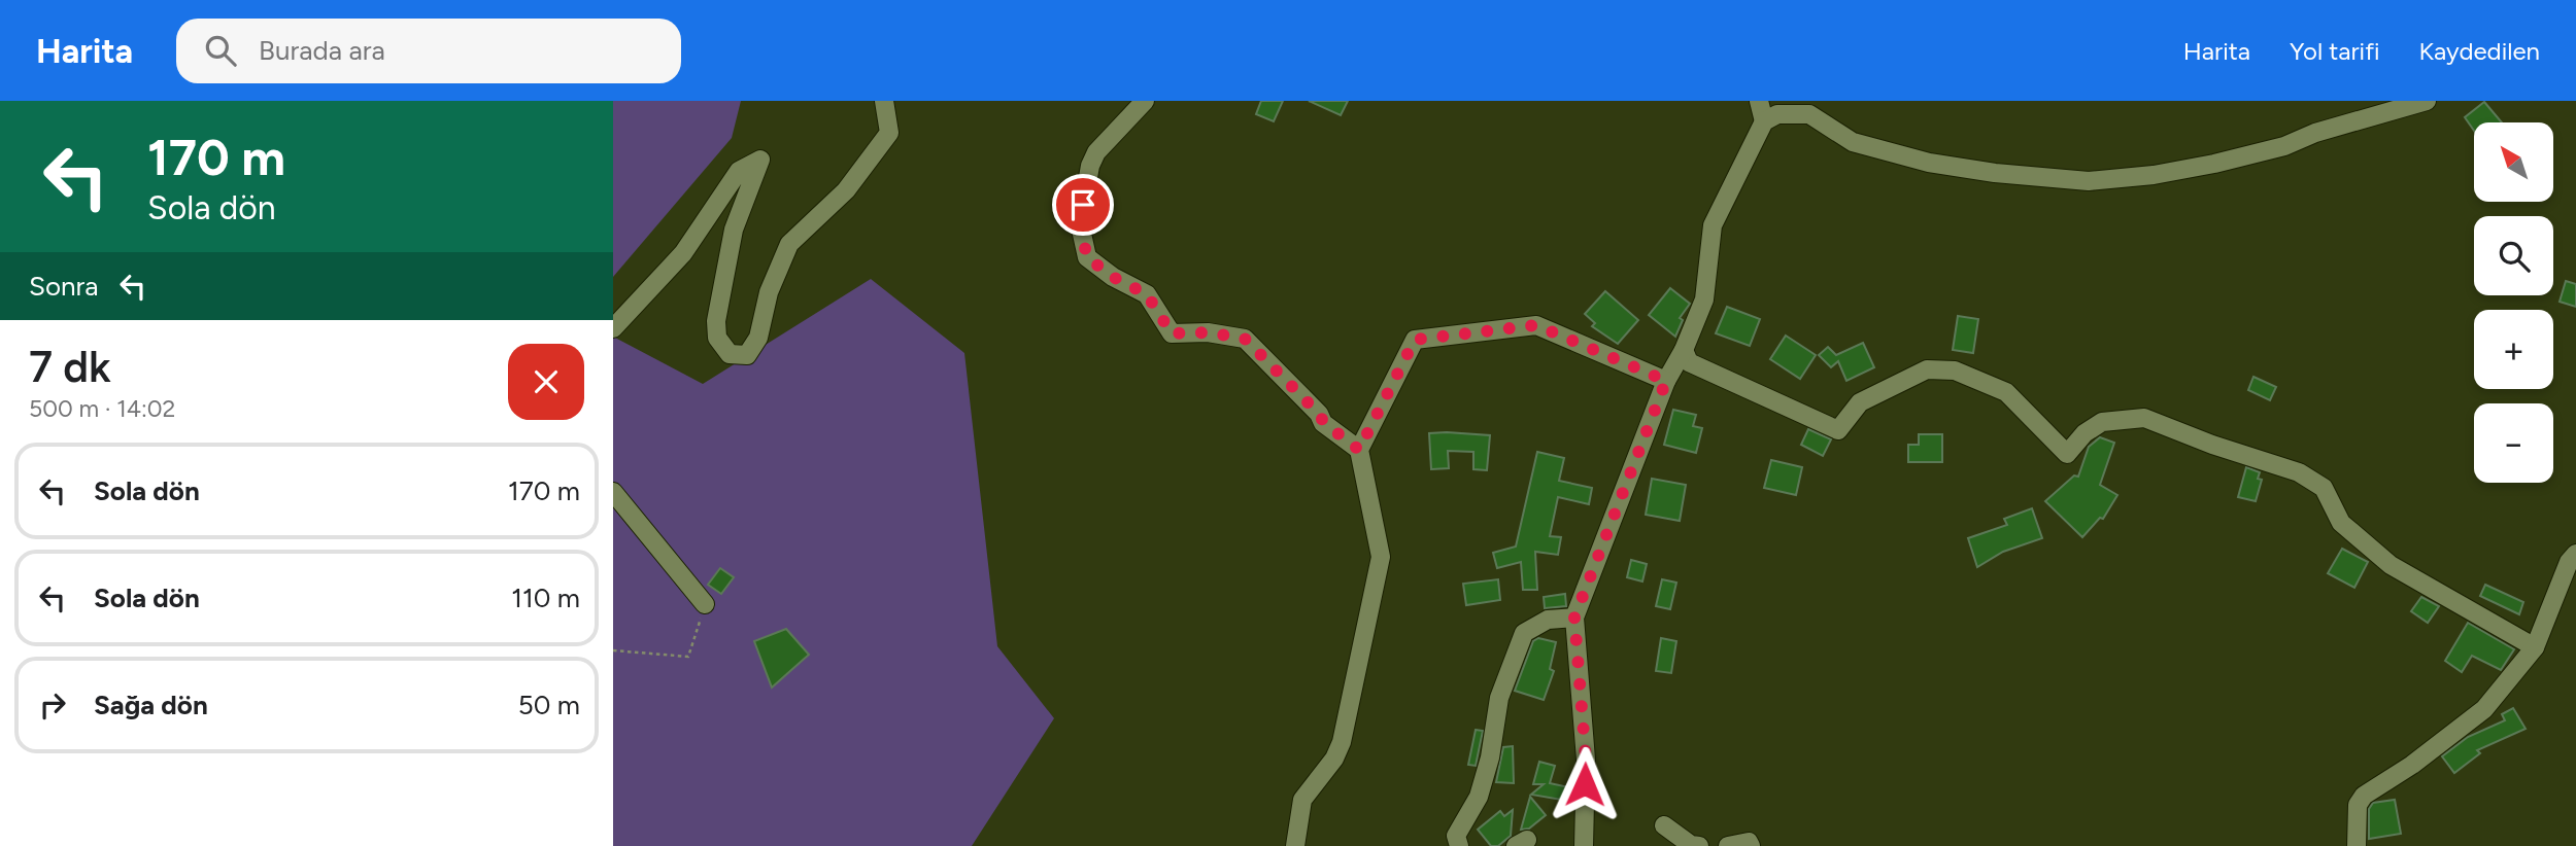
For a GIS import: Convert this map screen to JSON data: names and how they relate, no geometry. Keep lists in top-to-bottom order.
{
  "north": "top left",
  "page": {
    "header": "Harita",
    "search": "Burada ara",
    "nav": ["Harita", "Yol tarifi", "Kaydedilen"],
    "turn": ["170 m", "Sola dön"],
    "map_buttons": ["+", "−"],
    "then": "Sonra",
    "heading": ["7 dk", "500 m · 14:02"],
    "list": [
      {
        "name": "Sola dön",
        "value": "170 m"
      },
      {
        "name": "Sola dön",
        "value": "110 m"
      },
      {
        "name": "Sağa dön",
        "value": "50 m"
      }
    ]
  }
}
